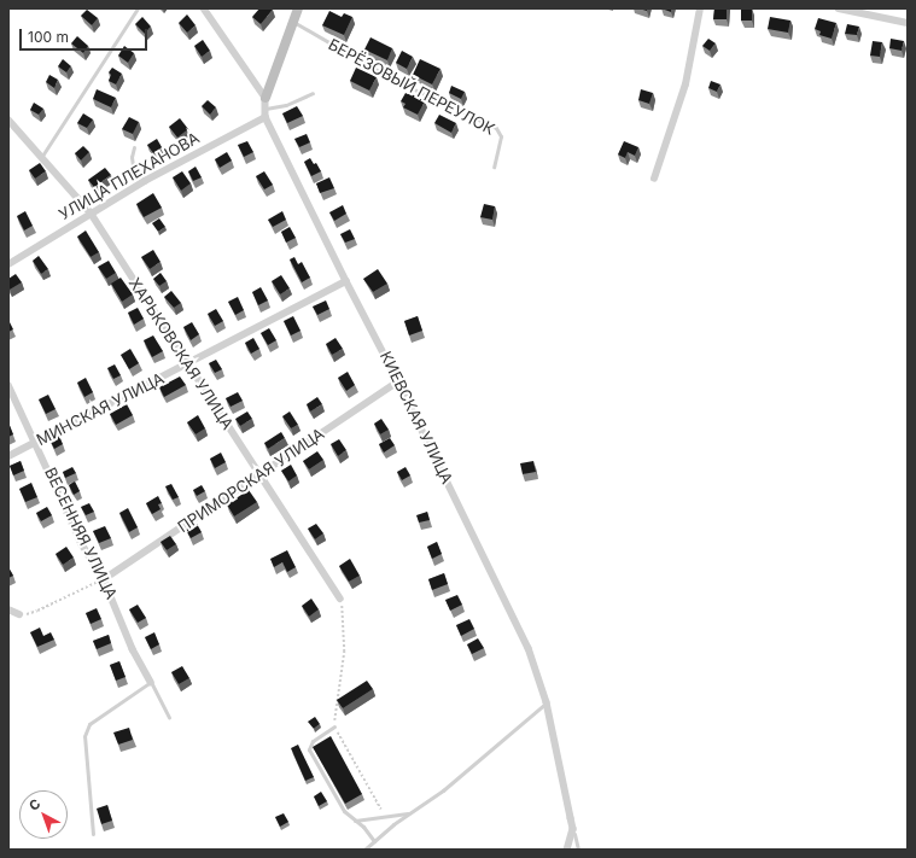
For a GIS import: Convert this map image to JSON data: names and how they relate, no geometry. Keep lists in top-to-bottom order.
{
  "streets": {
    "street": [
      "УЛИЦА ПЛЕХАНОВА",
      "ХАРЬКОВСКАЯ УЛИЦА",
      "МИНСКАЯ УЛИЦА",
      "КИЕВСКАЯ УЛИЦА",
      "ПРИМОРСКАЯ УЛИЦА",
      "ВЕСЕННЯЯ УЛИЦА"
    ],
    "lane": ["БЕРЁЗОВЫЙ ПЕРЕУЛОК"]
  },
  "crossings": [
    ["УЛИЦА ПЛЕХАНОВА", "ХАРЬКОВСКАЯ УЛИЦА"],
    ["УЛИЦА ПЛЕХАНОВА", "КИЕВСКАЯ УЛИЦА"],
    ["ХАРЬКОВСКАЯ УЛИЦА", "МИНСКАЯ УЛИЦА"],
    ["ХАРЬКОВСКАЯ УЛИЦА", "ПРИМОРСКАЯ УЛИЦА"],
    ["МИНСКАЯ УЛИЦА", "КИЕВСКАЯ УЛИЦА"],
    ["МИНСКАЯ УЛИЦА", "ВЕСЕННЯЯ УЛИЦА"],
    ["КИЕВСКАЯ УЛИЦА", "ПРИМОРСКАЯ УЛИЦА"],
    ["ПРИМОРСКАЯ УЛИЦА", "ВЕСЕННЯЯ УЛИЦА"]
  ],
  "scale_bar": "100 m",
  "north": "top left"
}
